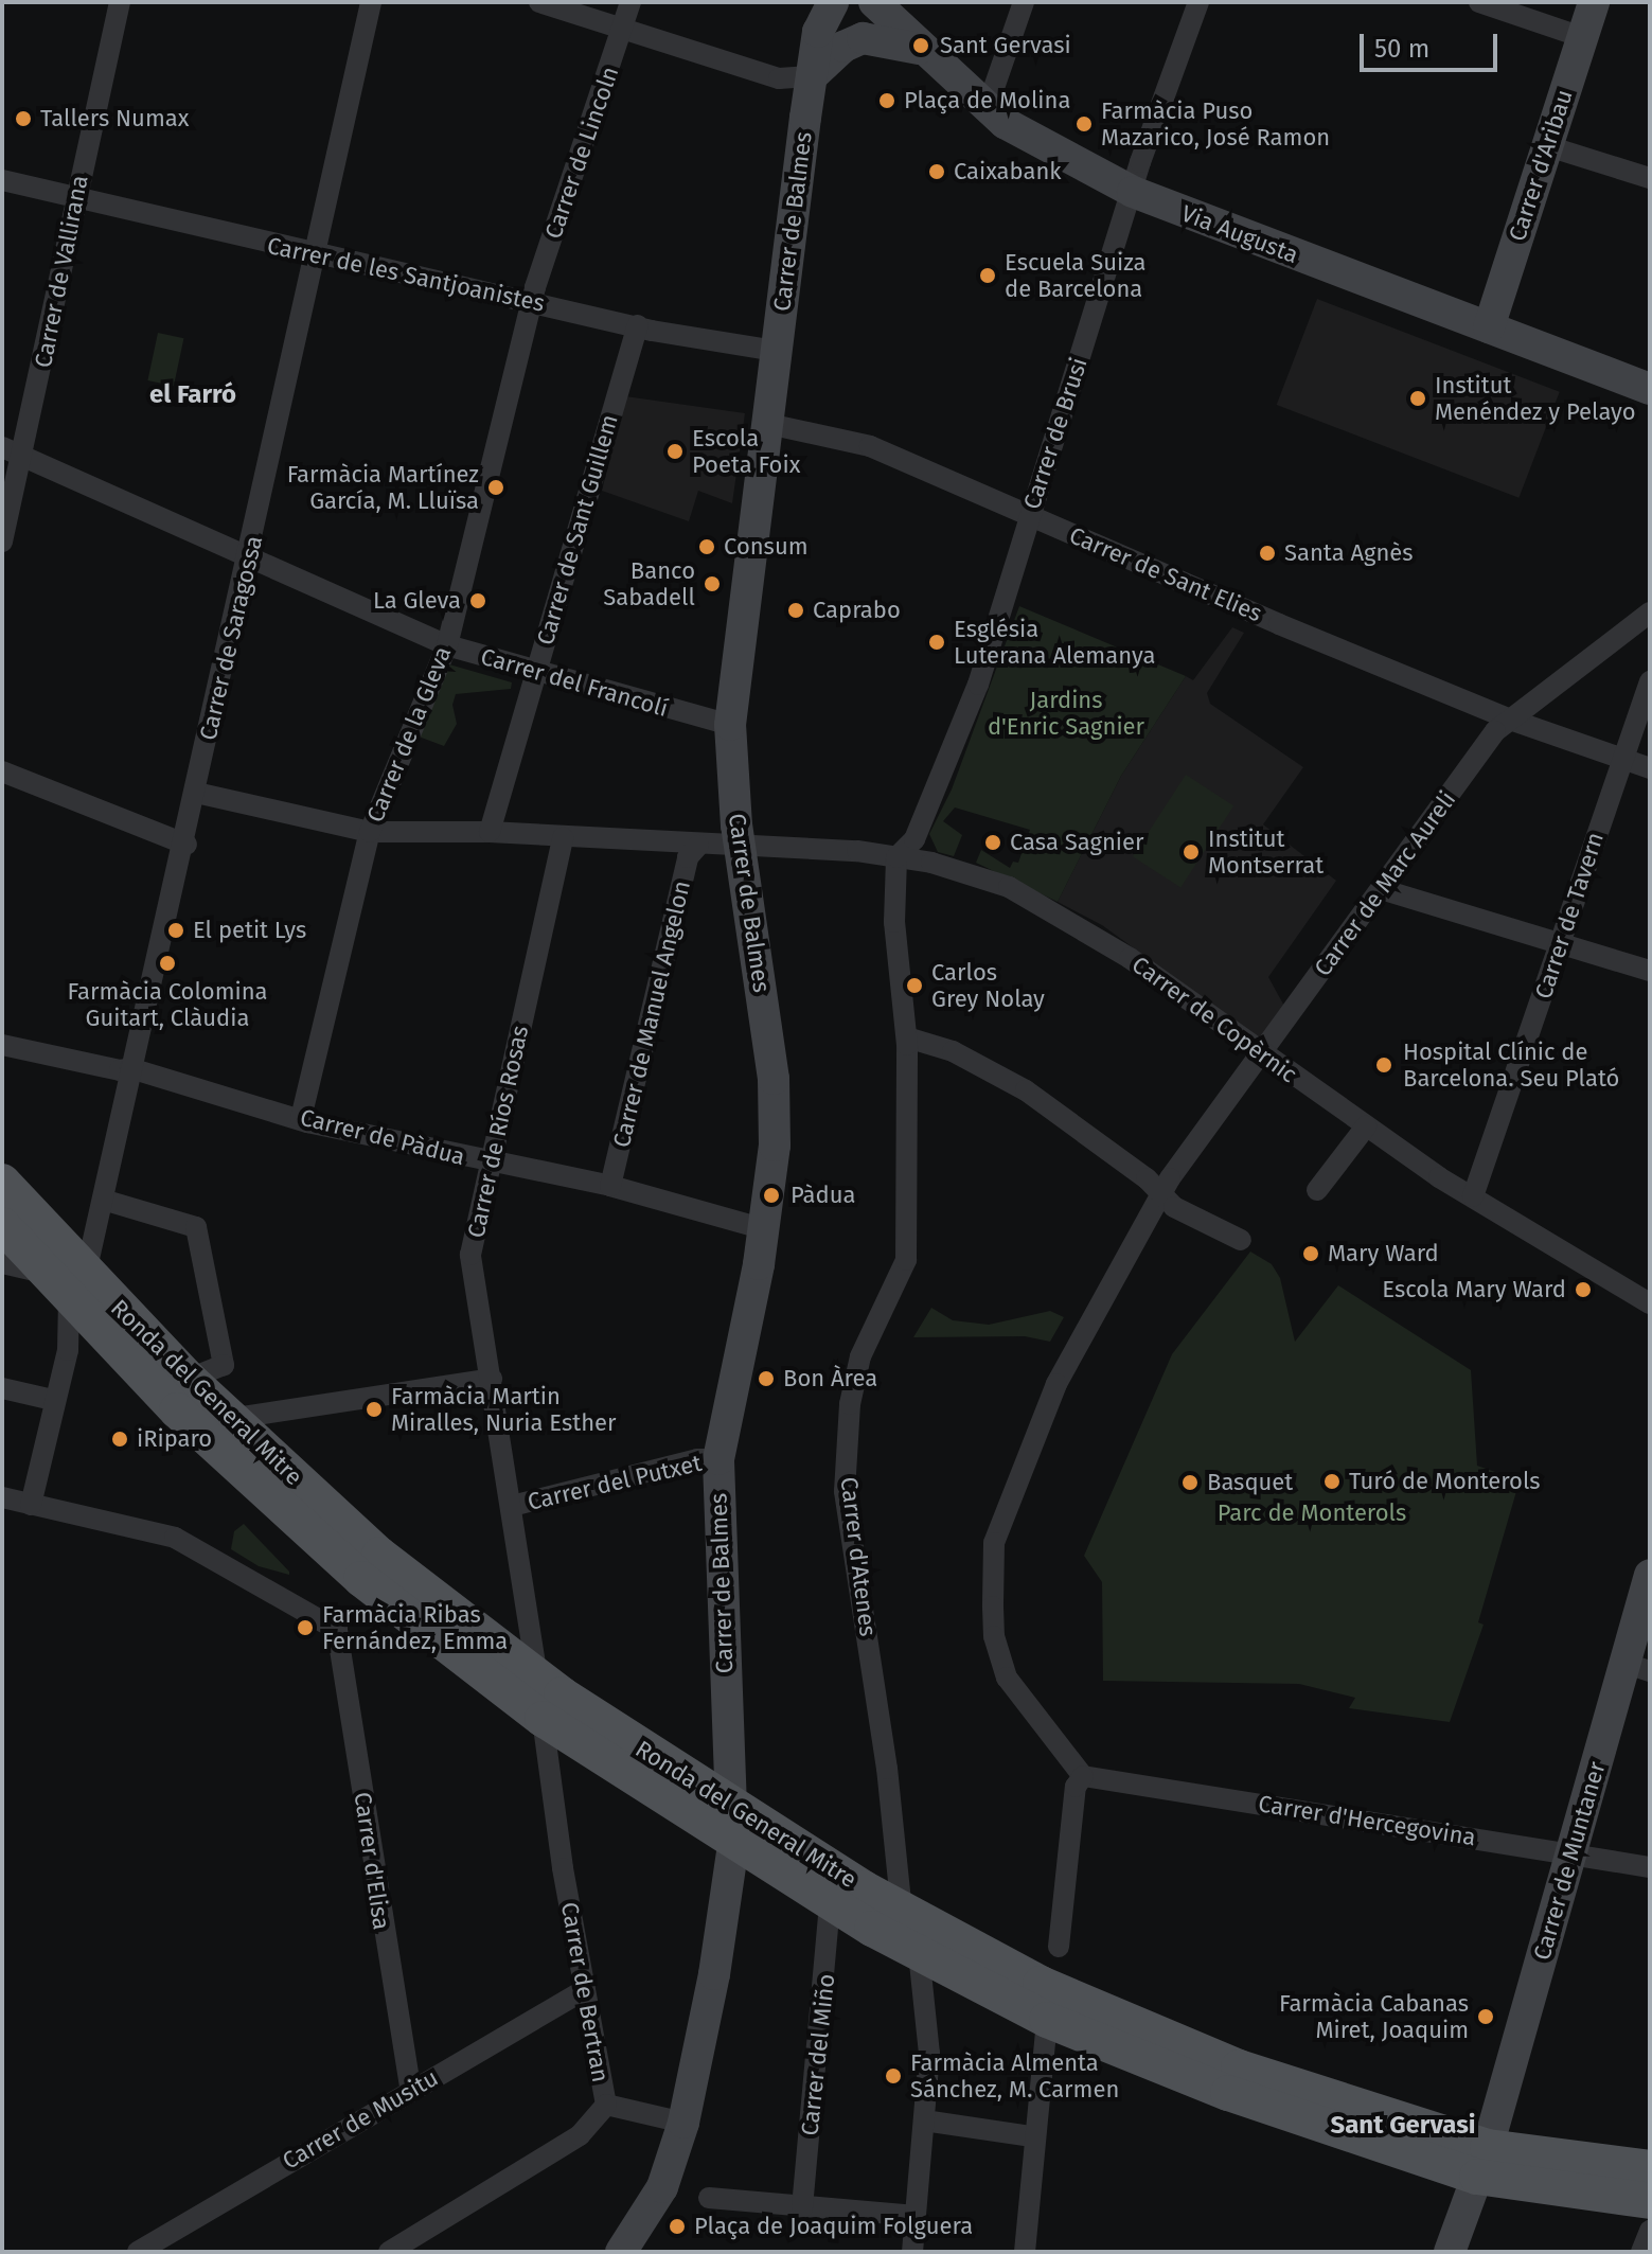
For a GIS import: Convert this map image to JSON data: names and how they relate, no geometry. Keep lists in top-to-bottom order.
{
  "streets": {
    "main road": [
      "Carrer d'Aribau",
      "Carrer de Balmes",
      "Via Augusta",
      "Ronda del General Mitre",
      "Carrer de Muntaner"
    ],
    "street": [
      "Carrer de Lincoln",
      "Carrer de Vallirana",
      "Carrer de les Santjoanistes",
      "Carrer de Brusi",
      "Carrer de Sant Guillem",
      "Carrer de Sant Elies",
      "Carrer de Saragossa",
      "Carrer del Francolí",
      "Carrer de la Gleva",
      "Carrer de Marc Aureli",
      "Carrer de Tavern",
      "Carrer de Manuel Angelon",
      "Carrer de Copèrnic",
      "Carrer de Ríos Rosas",
      "Carrer de Pàdua",
      "Carrer del Putxet",
      "Carrer d'Atenes",
      "Carrer d'Hercegovina",
      "Carrer d'Elisa",
      "Carrer de Bertran",
      "Carrer del Miño",
      "Carrer de Musitu"
    ]
  },
  "crossings": [
    ["Carrer de Lincoln", "Carrer de les Santjoanistes"],
    ["Carrer de Lincoln", "Carrer de la Gleva"],
    ["Carrer d'Aribau", "Via Augusta"],
    ["Carrer de Balmes", "Carrer de les Santjoanistes"],
    ["Carrer de Balmes", "Carrer de Sant Elies"],
    ["Carrer de Balmes", "Carrer del Francolí"],
    ["Carrer de Balmes", "Carrer de Copèrnic"],
    ["Carrer de Balmes", "Carrer de Pàdua"],
    ["Carrer de Balmes", "Ronda del General Mitre"],
    ["Carrer de Balmes", "Carrer del Putxet"],
    ["Via Augusta", "Carrer de Brusi"],
    ["Carrer de Vallirana", "Carrer de les Santjoanistes"],
    ["Carrer de Vallirana", "Carrer del Francolí"],
    ["Carrer de les Santjoanistes", "Carrer de Sant Guillem"],
    ["Carrer de les Santjoanistes", "Carrer de Saragossa"],
    ["Carrer de les Santjoanistes", "Carrer de la Gleva"],
    ["Carrer de Brusi", "Carrer de Sant Elies"],
    ["Carrer de Brusi", "Carrer de Copèrnic"],
    ["Carrer de Brusi", "Carrer d'Atenes"],
    ["Carrer de Sant Guillem", "Carrer del Francolí"],
    ["Carrer de Sant Guillem", "Carrer de Copèrnic"],
    ["Carrer de Sant Elies", "Carrer de Marc Aureli"],
    ["Carrer de Sant Elies", "Carrer de Tavern"],
    ["Carrer de Saragossa", "Carrer del Francolí"],
    ["Carrer de Saragossa", "Carrer de Copèrnic"],
    ["Carrer de Saragossa", "Carrer de Pàdua"],
    ["Carrer de Saragossa", "Ronda del General Mitre"],
    ["Carrer de Saragossa", "Carrer d'Elisa"],
    ["Carrer del Francolí", "Carrer de la Gleva"],
    ["Carrer de la Gleva", "Carrer de Copèrnic"],
    ["Carrer de la Gleva", "Carrer de Pàdua"],
    ["Carrer de Marc Aureli", "Carrer de Copèrnic"],
    ["Carrer de Marc Aureli", "Carrer d'Hercegovina"],
    ["Carrer de Tavern", "Carrer de Copèrnic"],
    ["Carrer de Manuel Angelon", "Carrer de Copèrnic"],
    ["Carrer de Manuel Angelon", "Carrer de Pàdua"],
    ["Carrer de Copèrnic", "Carrer de Ríos Rosas"],
    ["Carrer de Copèrnic", "Carrer d'Atenes"],
    ["Carrer de Ríos Rosas", "Carrer de Pàdua"],
    ["Carrer de Ríos Rosas", "Ronda del General Mitre"],
    ["Carrer de Ríos Rosas", "Carrer del Putxet"],
    ["Ronda del General Mitre", "Carrer d'Atenes"],
    ["Ronda del General Mitre", "Carrer de Muntaner"],
    ["Ronda del General Mitre", "Carrer de Bertran"],
    ["Ronda del General Mitre", "Carrer del Miño"],
    ["Carrer d'Hercegovina", "Carrer de Muntaner"],
    ["Carrer d'Elisa", "Carrer de Musitu"],
    ["Carrer de Bertran", "Carrer de Musitu"]
  ],
  "districts": ["el Farró", "Sant Gervasi"],
  "parks": ["Jardins d'Enric Sagnier", "Parc de Monterols"],
  "places": [
    "Sant Gervasi",
    "Plaça de Molina",
    "Tallers Numax",
    "Farmàcia Puso Mazarico, José Ramon",
    "Caixabank",
    "Escuela Suiza de Barcelona",
    "Institut Menéndez y Pelayo",
    "Escola Poeta Foix",
    "Farmàcia Martínez García, M. Lluïsa",
    "Consum",
    "Santa Agnès",
    "Banco Sabadell",
    "La Gleva",
    "Caprabo",
    "Església Luterana Alemanya",
    "Casa Sagnier",
    "Institut Montserrat",
    "El petit Lys",
    "Farmàcia Colomina Guitart, Clàudia",
    "Carlos Grey Nolay",
    "Hospital Clínic de Barcelona. Seu Plató",
    "Pàdua",
    "Mary Ward",
    "Escola Mary Ward",
    "Bon Àrea",
    "Farmàcia Martin Miralles, Nuria Esther",
    "iRiparo",
    "Turó de Monterols",
    "Basquet",
    "Farmàcia Ribas Fernández, Emma",
    "Farmàcia Cabanas Miret, Joaquim",
    "Farmàcia Almenta Sánchez, M. Carmen",
    "Plaça de Joaquim Folguera"
  ],
  "scale_bar": "50 m"
}
